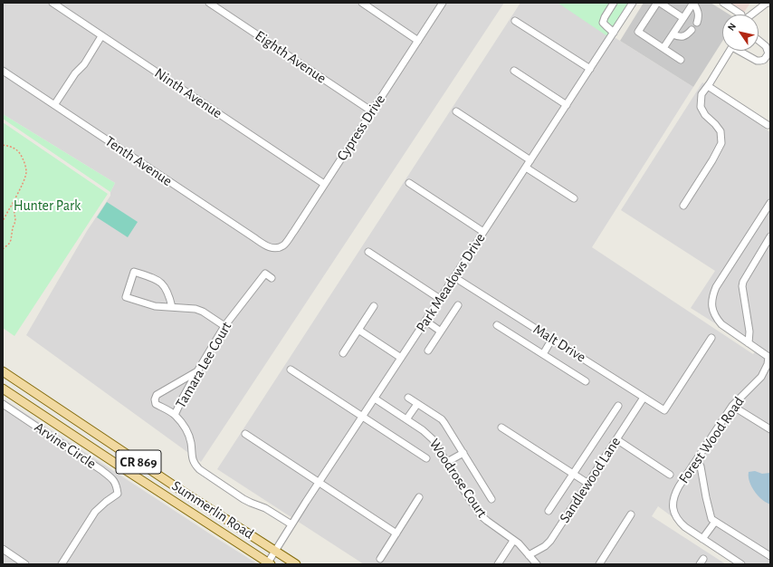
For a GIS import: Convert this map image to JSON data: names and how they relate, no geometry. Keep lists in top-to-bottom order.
{
  "streets": {
    "main road": ["CR 869", "Summerlin Road"],
    "street": [
      "Eighth Avenue",
      "Ninth Avenue",
      "Cypress Drive",
      "Tenth Avenue",
      "Park Meadows Drive",
      "Malt Drive",
      "Tamara Lee Court",
      "Forest Wood Road",
      "Arvine Circle",
      "Woodrose Court",
      "Sandlewood Lane"
    ]
  },
  "crossings": [
    ["Eighth Avenue", "Cypress Drive"],
    ["Ninth Avenue", "Cypress Drive"],
    ["Cypress Drive", "Tenth Avenue"],
    ["Park Meadows Drive", "Malt Drive"],
    ["Park Meadows Drive", "Tamara Lee Court"],
    ["Park Meadows Drive", "Woodrose Court"],
    ["Park Meadows Drive", "Summerlin Road"],
    ["Malt Drive", "Sandlewood Lane"],
    ["Woodrose Court", "Sandlewood Lane"]
  ],
  "parks": ["Hunter Park"],
  "north": "top left"
}
